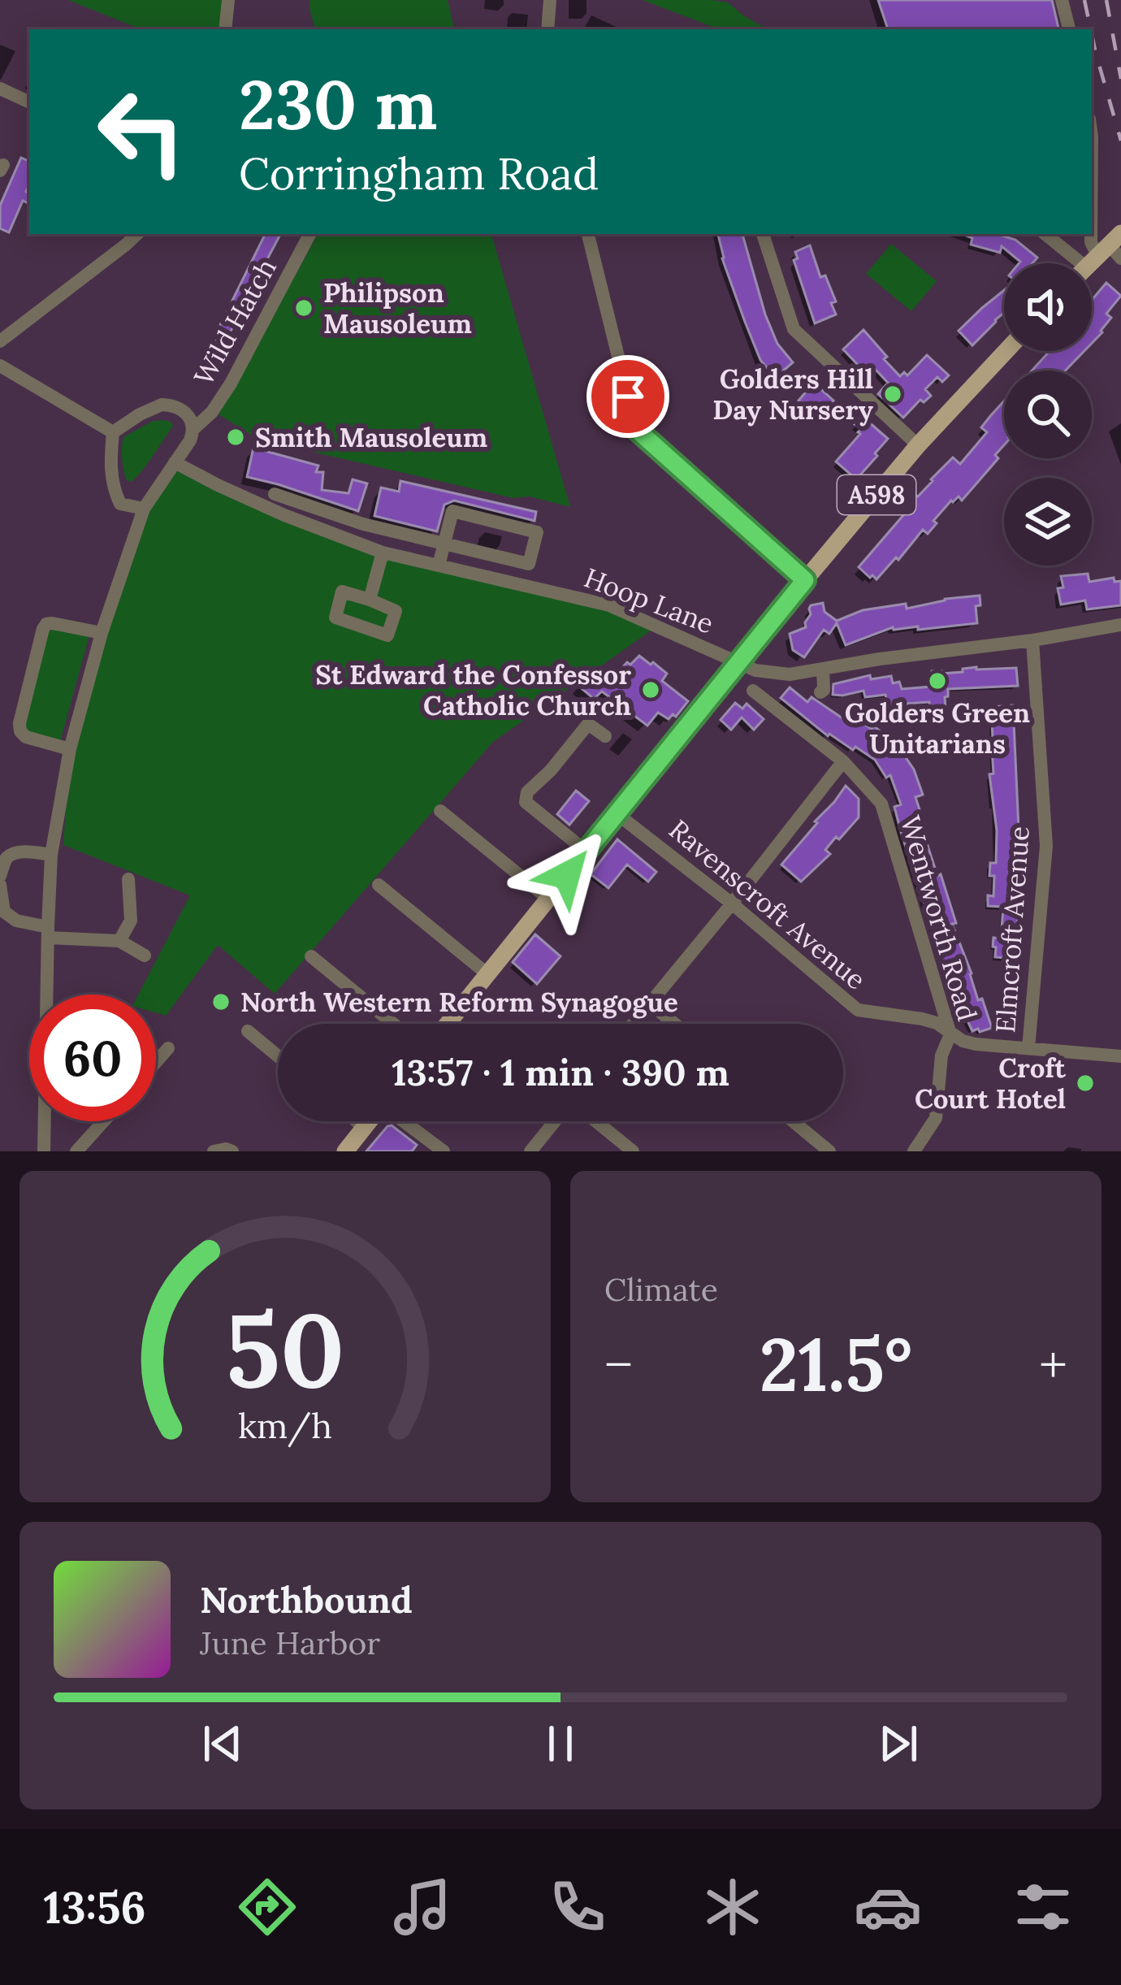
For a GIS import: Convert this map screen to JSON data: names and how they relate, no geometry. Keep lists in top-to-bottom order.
{
  "streets": {
    "main road": ["A598"],
    "street": [
      "Wild Hatch",
      "Hoop Lane",
      "Ravenscroft Avenue",
      "Wentworth Road",
      "Elmcroft Avenue"
    ]
  },
  "crossings": [
    ["Wild Hatch", "Hoop Lane"],
    ["A598", "Hoop Lane"],
    ["A598", "Ravenscroft Avenue"],
    ["Hoop Lane", "Elmcroft Avenue"],
    ["Ravenscroft Avenue", "Wentworth Road"],
    ["Ravenscroft Avenue", "Elmcroft Avenue"]
  ],
  "places": [
    "Philipson Mausoleum",
    "Golders Hill Day Nursery",
    "Smith Mausoleum",
    "Golders Green Unitarians",
    "St Edward the Confessor Catholic Church",
    "North Western Reform Synagogue",
    "Croft Court Hotel"
  ],
  "page": {
    "turn": ["230 m", "Corringham Road"],
    "limit": "60",
    "trip": "13:57 · 1 min · 390 m",
    "tile": "Climate",
    "heat": ["−", "21.5°", "+"],
    "song": ["Northbound", "June Harbor"],
    "tabs": "13:56",
    "gauge": ["50", "km/h"]
  }
}
